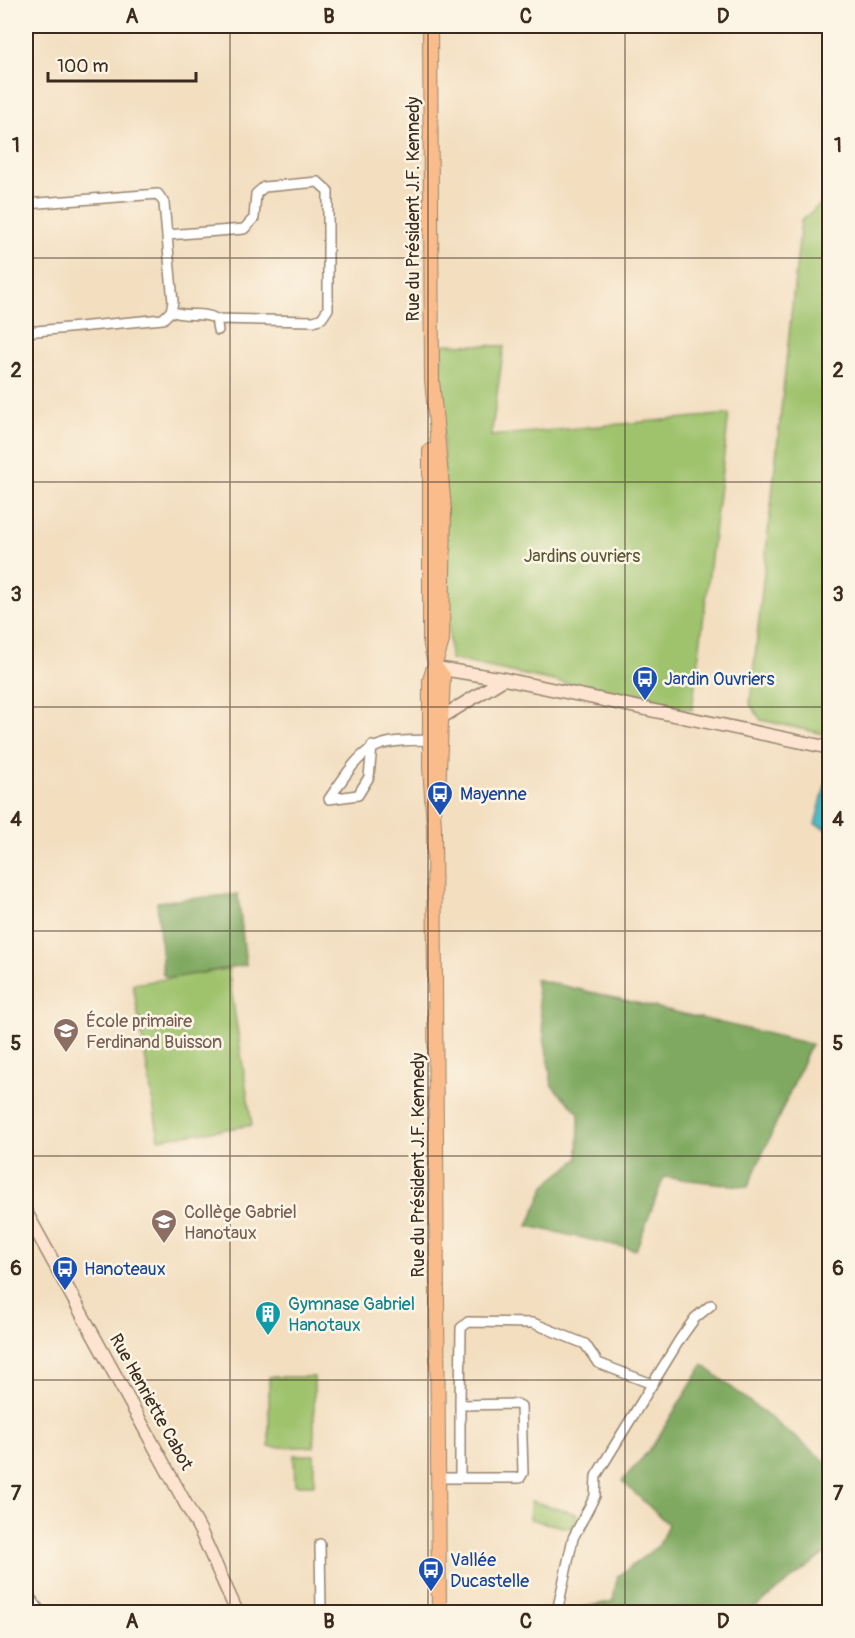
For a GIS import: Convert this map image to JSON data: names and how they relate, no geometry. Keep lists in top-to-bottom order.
{
  "streets": {
    "main road": ["Rue du Président J.F. Kennedy"],
    "street": ["Rue Henriette Cabot"]
  },
  "parks": ["Jardins ouvriers"],
  "places": {
    "bus stop": [
      "Jardin Ouvriers",
      "Mayenne",
      "Hanoteaux",
      "Vallée Ducastelle"
    ],
    "school or university": ["École primaire Ferdinand Buisson", "Collège Gabriel Hanotaux"],
    "building": ["Gymnase Gabriel Hanotaux"]
  },
  "scale_bar": "100 m",
  "grid": {
    "columns": [
      "A",
      "B",
      "C",
      "D"
    ],
    "rows": [
      "1",
      "2",
      "3",
      "4",
      "5",
      "6",
      "7"
    ]
  }
}
